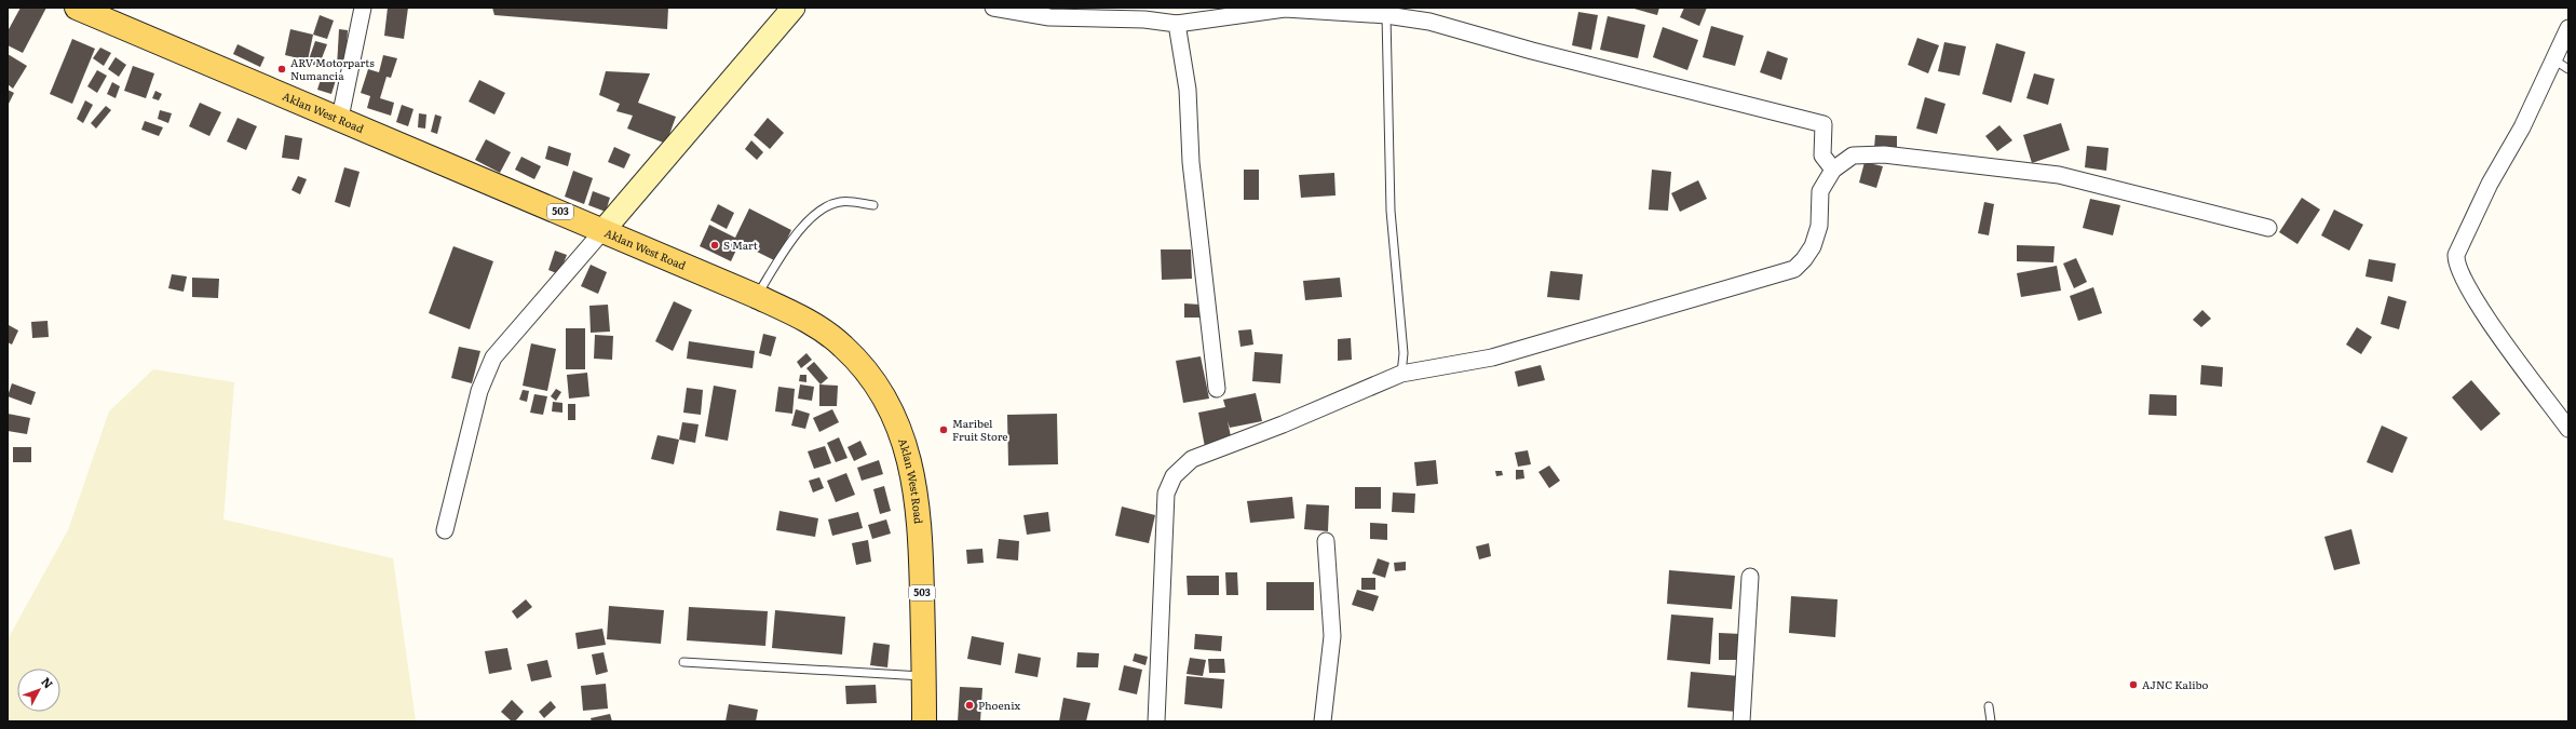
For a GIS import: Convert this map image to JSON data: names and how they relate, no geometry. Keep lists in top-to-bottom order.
{
  "streets": {
    "main road": ["Aklan West Road", "503"]
  },
  "places": [
    "ARV Motorparts Numancia",
    "S Mart",
    "Maribel Fruit Store",
    "AJNC Kalibo",
    "Phoenix"
  ],
  "north": "top right"
}
